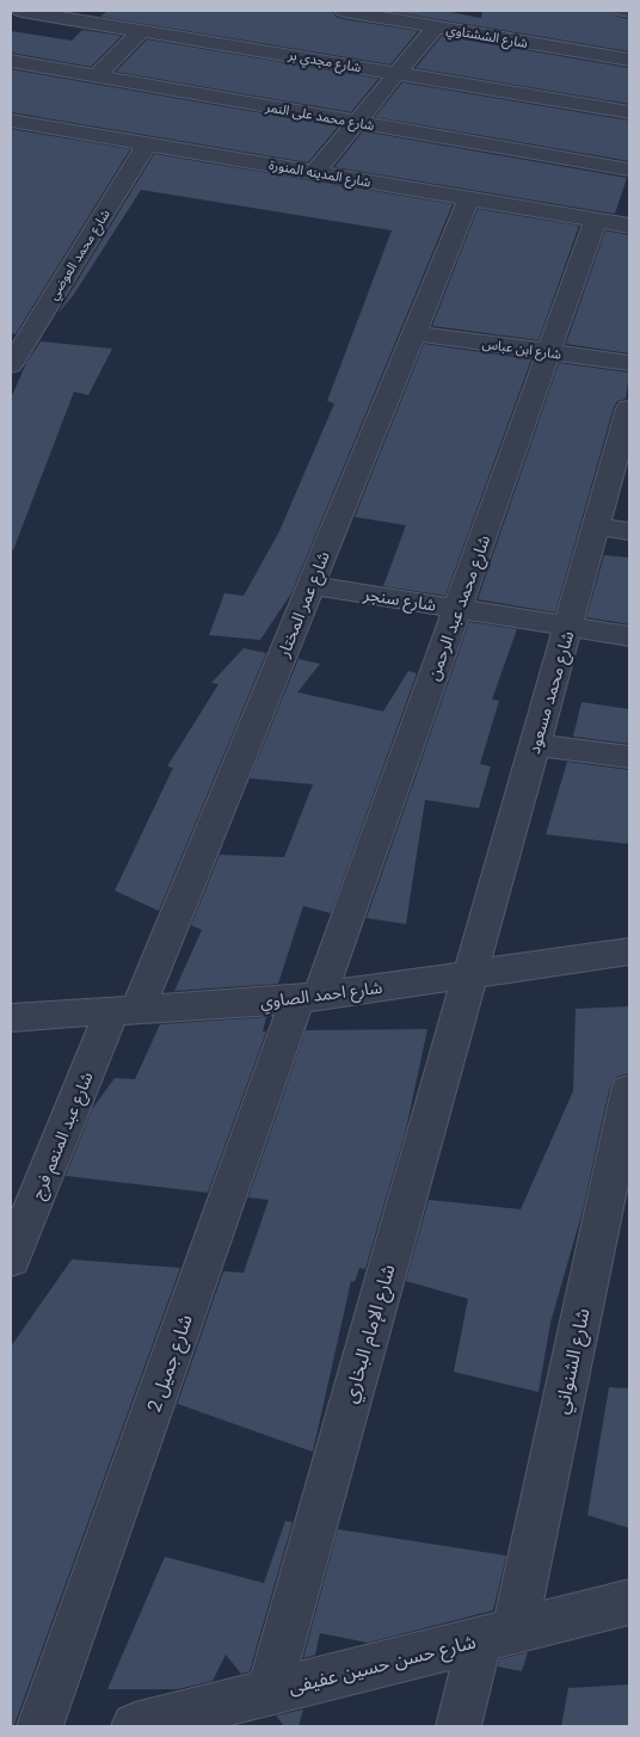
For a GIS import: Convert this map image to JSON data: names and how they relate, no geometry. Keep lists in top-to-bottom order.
{
  "streets": {
    "street": [
      "شارع الششتاوي",
      "شارع مجدي بر",
      "شارع محمد على النمر",
      "شارع المدينه المنورة",
      "شارع محمد العوضي",
      "شارع ابن عباس",
      "شارع سنجر",
      "شارع عمر المختار",
      "شارع محمد عبد الرحمن",
      "شارع محمد مسعود",
      "شارع احمد الصاوي",
      "شارع عبد المنعم فرج",
      "شارع الإمام البخاري",
      "شارع الشنواني",
      "شارع جميل 2",
      "شارع حسن حسين عفيفى"
    ]
  },
  "crossings": [
    ["شارع المدينه المنورة", "شارع محمد العوضي"],
    ["شارع المدينه المنورة", "شارع عمر المختار"],
    ["شارع المدينه المنورة", "شارع محمد عبد الرحمن"],
    ["شارع ابن عباس", "شارع عمر المختار"],
    ["شارع ابن عباس", "شارع محمد عبد الرحمن"],
    ["شارع سنجر", "شارع عمر المختار"],
    ["شارع سنجر", "شارع محمد عبد الرحمن"],
    ["شارع سنجر", "شارع محمد مسعود"],
    ["شارع عمر المختار", "شارع احمد الصاوي"],
    ["شارع عمر المختار", "شارع عبد المنعم فرج"],
    ["شارع محمد عبد الرحمن", "شارع احمد الصاوي"],
    ["شارع محمد عبد الرحمن", "شارع جميل 2"],
    ["شارع محمد مسعود", "شارع احمد الصاوي"],
    ["شارع محمد مسعود", "شارع الإمام البخاري"],
    ["شارع احمد الصاوي", "شارع عبد المنعم فرج"],
    ["شارع احمد الصاوي", "شارع الإمام البخاري"],
    ["شارع احمد الصاوي", "شارع جميل 2"],
    ["شارع الإمام البخاري", "شارع حسن حسين عفيفى"],
    ["شارع الشنواني", "شارع حسن حسين عفيفى"]
  ]
}
